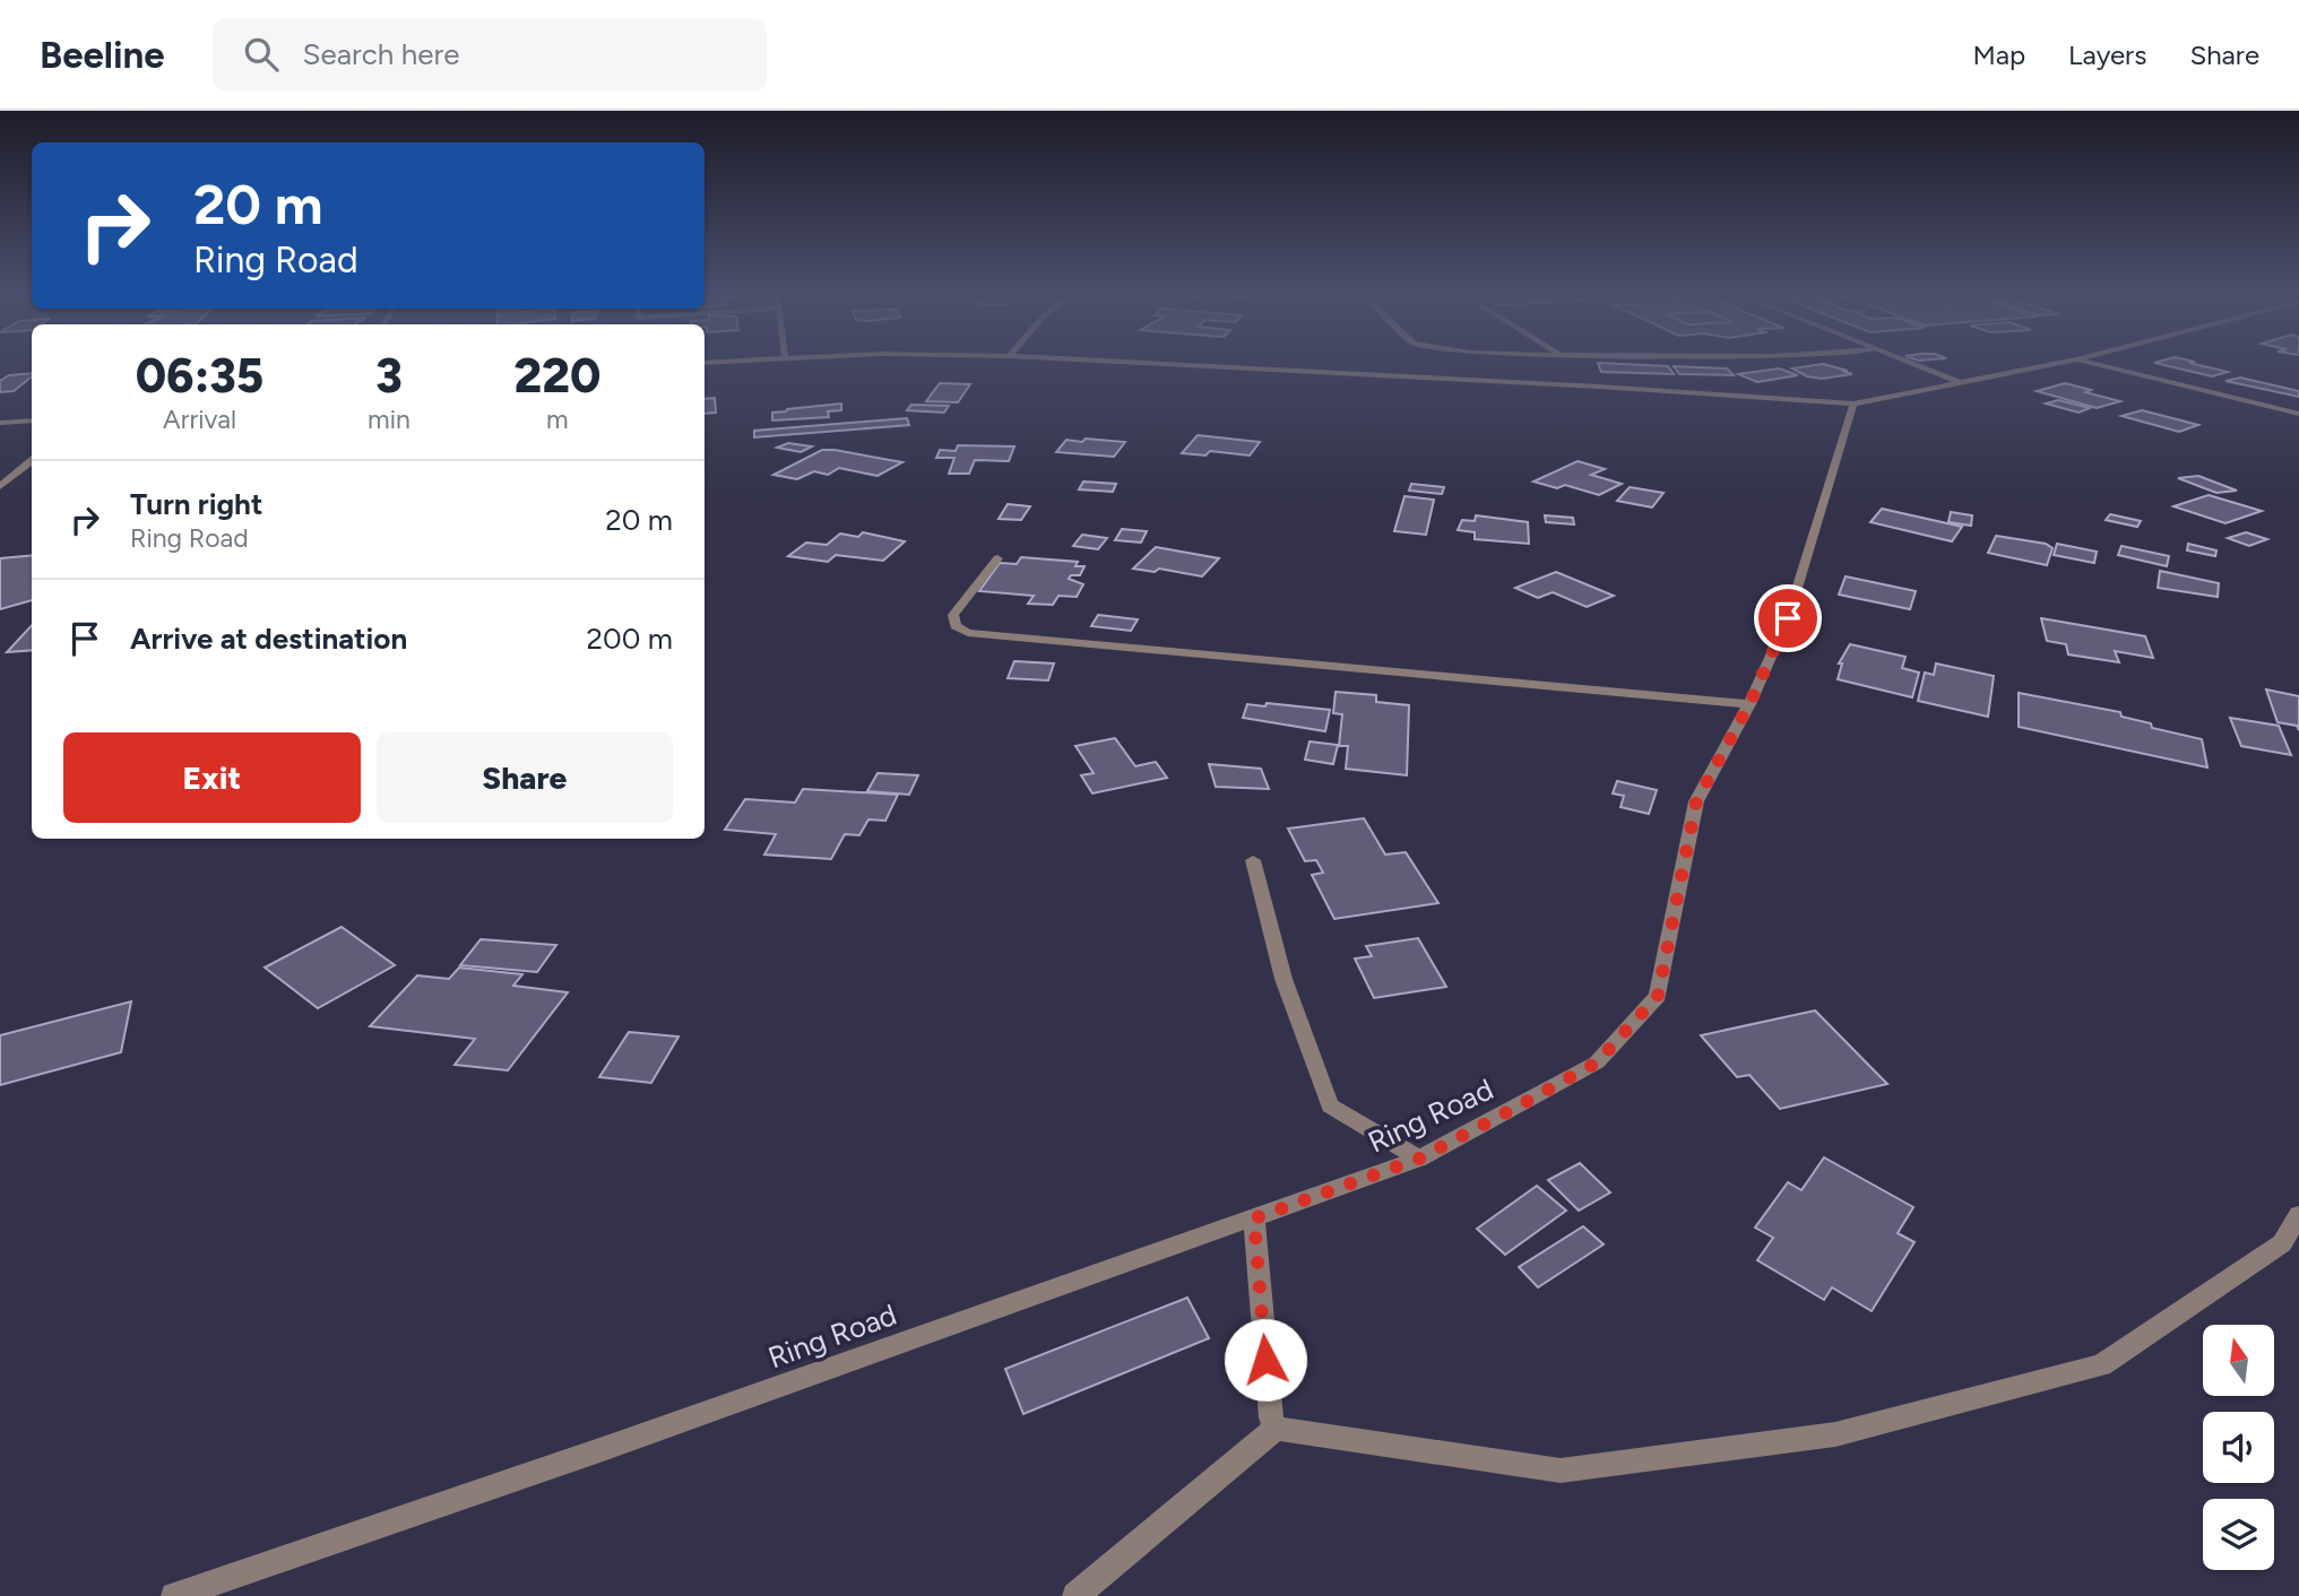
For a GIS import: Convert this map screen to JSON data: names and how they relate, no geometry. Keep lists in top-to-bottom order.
{
  "streets": {
    "street": ["Ring Road"]
  },
  "north": "top",
  "page": {
    "header": "Beeline",
    "search": "Search here",
    "nav": ["Map", "Layers", "Share"],
    "turn": ["20 m", "Ring Road"],
    "eta": [
      "06:35",
      "Arrival",
      "3",
      "min",
      "220",
      "m"
    ],
    "list": [
      {
        "name": "Turn right",
        "note": "Ring Road",
        "value": "20 m"
      },
      {
        "name": "Arrive at destination",
        "value": "200 m"
      }
    ],
    "buttons": ["Exit", "Share"]
  }
}
